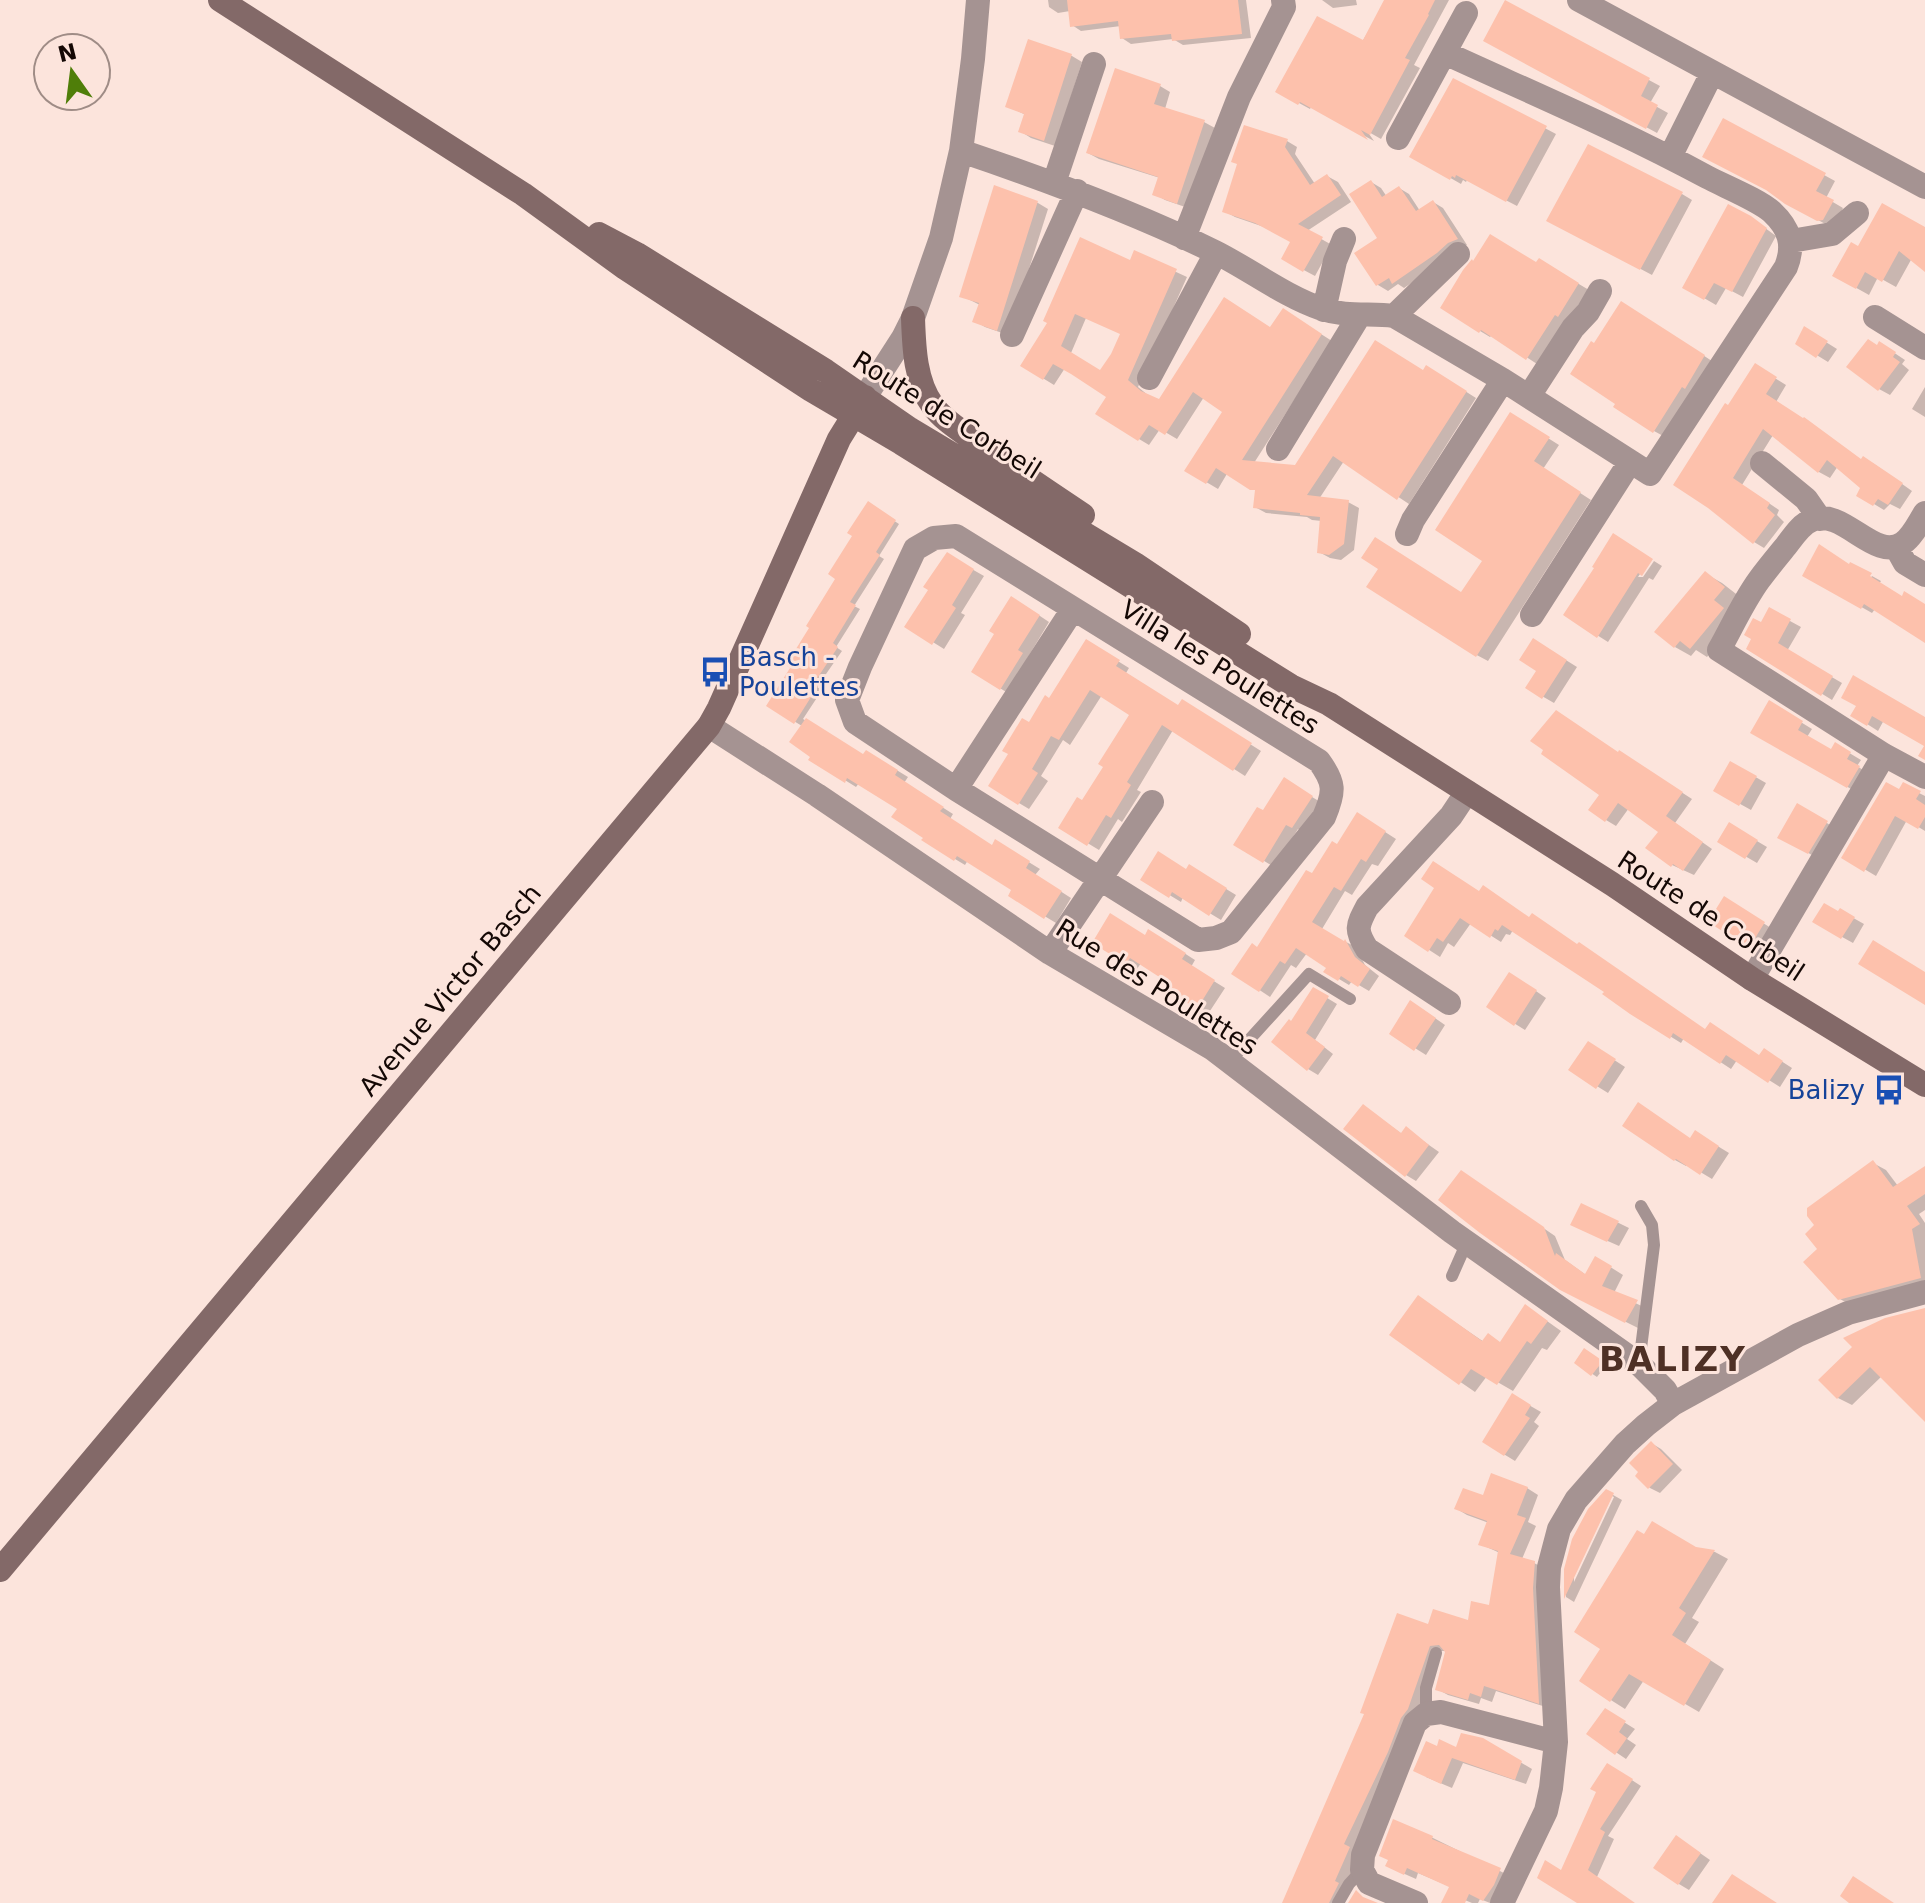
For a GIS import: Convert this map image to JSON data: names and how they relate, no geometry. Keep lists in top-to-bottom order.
{
  "streets": {
    "main road": ["Route de Corbeil", "Avenue Victor Basch"],
    "street": ["Villa les Poulettes", "Rue des Poulettes"]
  },
  "crossings": [
    ["Route de Corbeil", "Avenue Victor Basch"],
    ["Rue des Poulettes", "Avenue Victor Basch"]
  ],
  "districts": ["BALIZY"],
  "places": {
    "bus stop": ["Basch - Poulettes", "Balizy"]
  },
  "north": "top"
}
